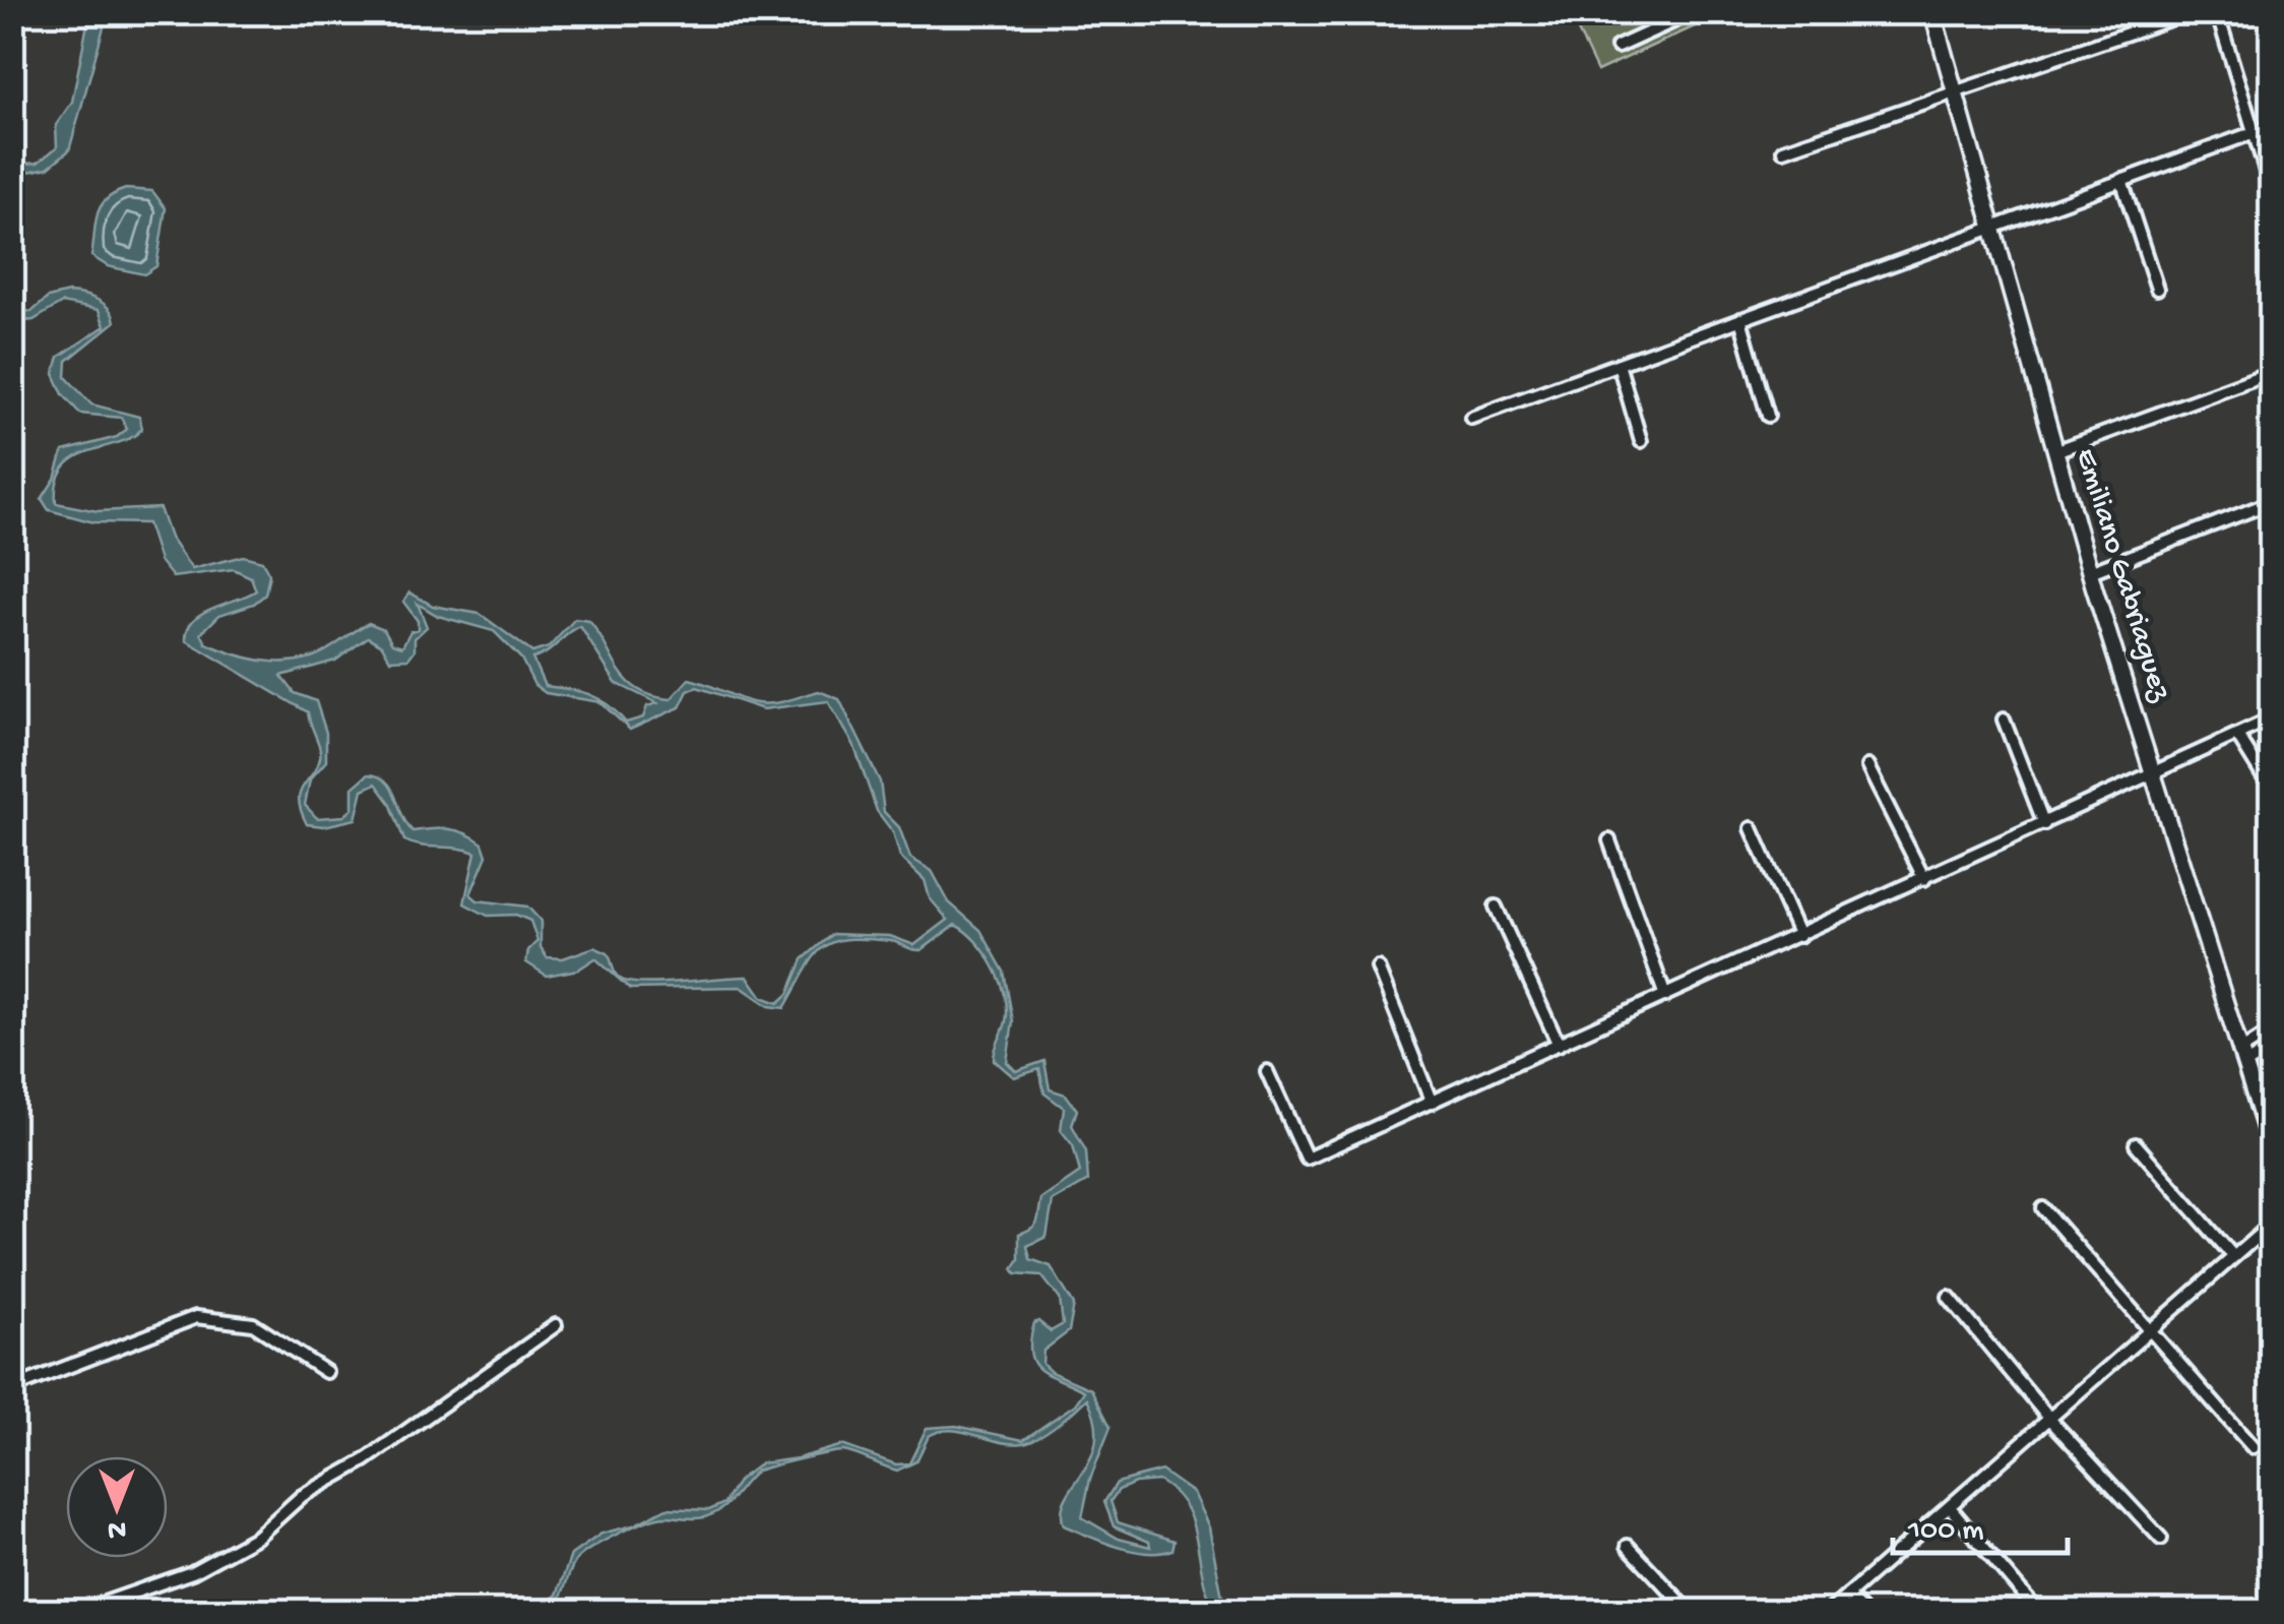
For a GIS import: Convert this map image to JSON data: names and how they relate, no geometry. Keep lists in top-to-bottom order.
{
  "streets": {
    "main road": ["Emiliano Gabriaguez"]
  },
  "scale_bar": "100 m",
  "north": "bottom"
}
